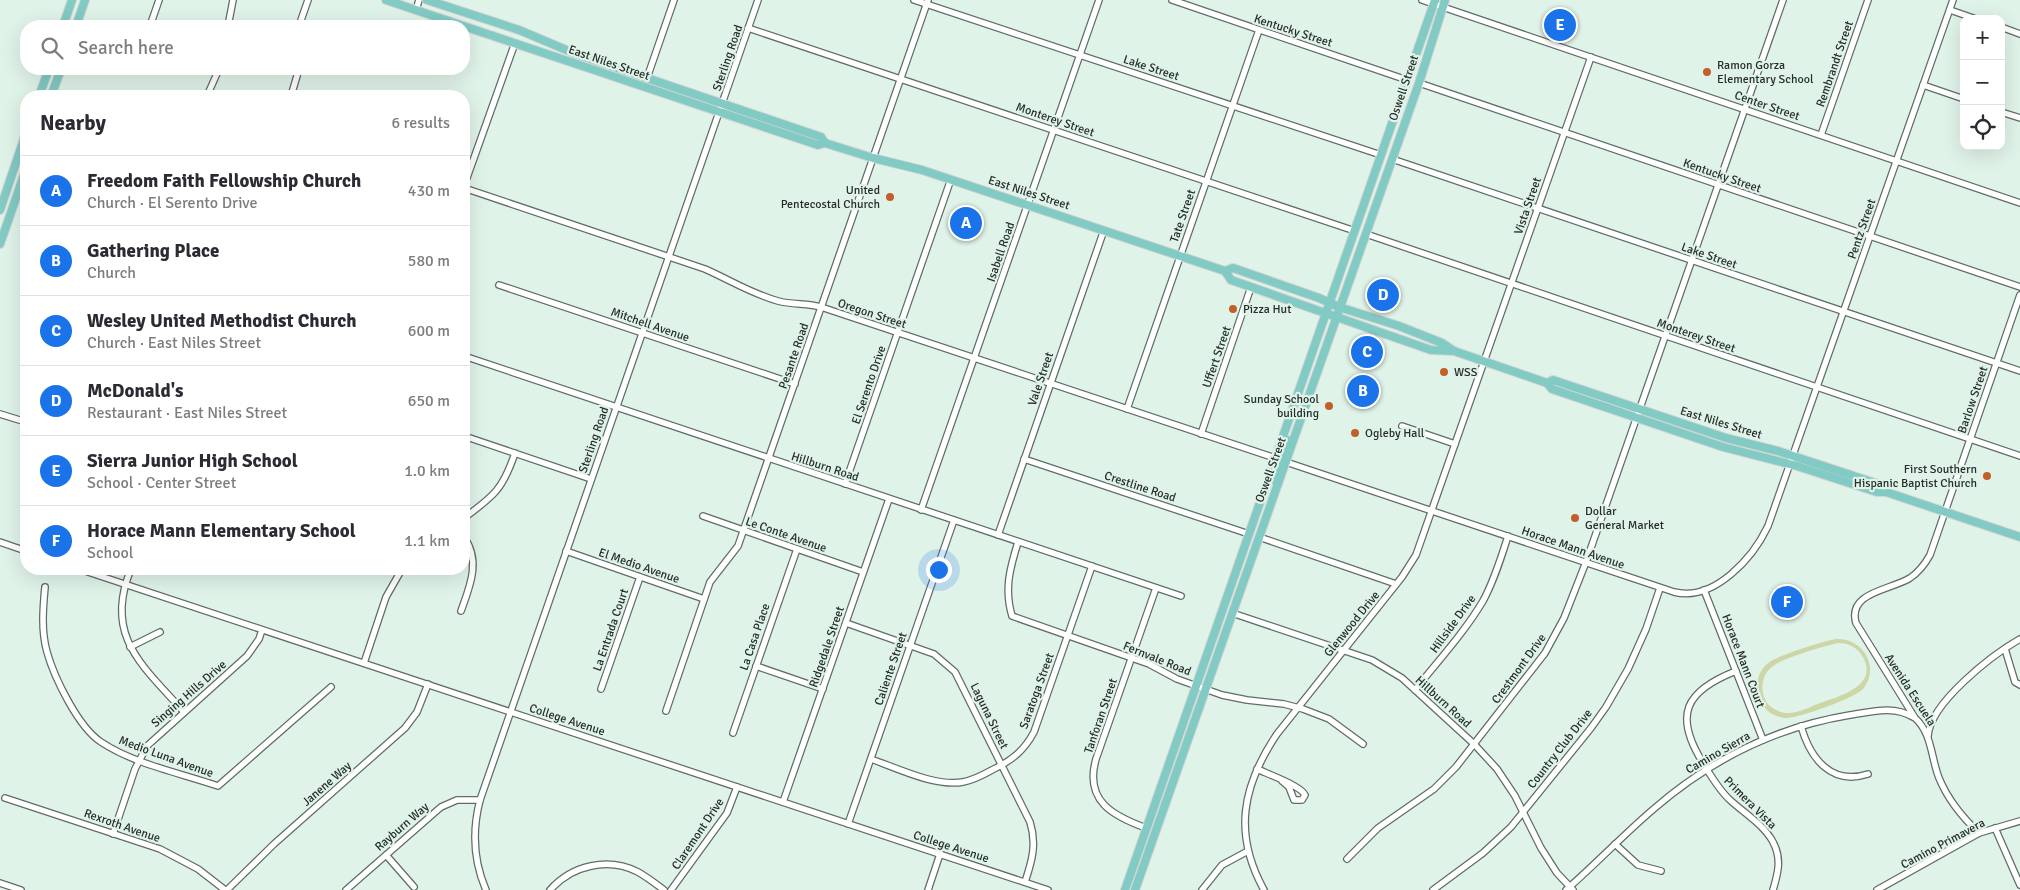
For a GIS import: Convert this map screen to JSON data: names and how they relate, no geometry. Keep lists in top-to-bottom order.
{
  "streets": {
    "main road": ["East Niles Street", "Oswell Street"],
    "street": [
      "Kentucky Street",
      "Sterling Road",
      "Rembrandt Street",
      "Lake Street",
      "Center Street",
      "Monterey Street",
      "Vista Street",
      "Tate Street",
      "Pentz Street",
      "Isabell Road",
      "Oregon Street",
      "Mitchell Avenue",
      "Pesante Road",
      "Uffert Street",
      "Vale Street",
      "El Serento Drive",
      "Barlow Street",
      "Hillburn Road",
      "Crestline Road",
      "Le Conte Avenue",
      "Horace Mann Avenue",
      "El Medio Avenue",
      "Glenwood Drive",
      "Hillside Drive",
      "La Entrada Court",
      "La Casa Place",
      "Ridgedale Street",
      "Fernvale Road",
      "Horace Mann Court",
      "Caliente Street",
      "Crestmont Drive",
      "Avenida Escuela",
      "Saratoga Street",
      "Singing Hills Drive",
      "Laguna Street",
      "Tanforan Street",
      "College Avenue",
      "Country Club Drive",
      "Camino Sierra",
      "Medio Luna Avenue",
      "Janene Way",
      "Primera Vista",
      "Rexroth Avenue",
      "Rayburn Way",
      "Claremont Drive",
      "Camino Primavera"
    ]
  },
  "crossings": [
    ["Kentucky Street", "Oswell Street"],
    ["Kentucky Street", "Vista Street"],
    ["Kentucky Street", "Tate Street"],
    ["Kentucky Street", "Pentz Street"],
    ["Kentucky Street", "Crestmont Drive"],
    ["Sterling Road", "East Niles Street"],
    ["Sterling Road", "Monterey Street"],
    ["Sterling Road", "Oregon Street"],
    ["Sterling Road", "Mitchell Avenue"],
    ["Sterling Road", "Hillburn Road"],
    ["Sterling Road", "El Medio Avenue"],
    ["Sterling Road", "College Avenue"],
    ["Sterling Road", "Rayburn Way"],
    ["East Niles Street", "Oswell Street"],
    ["East Niles Street", "Vista Street"],
    ["East Niles Street", "Tate Street"],
    ["East Niles Street", "Pentz Street"],
    ["East Niles Street", "Isabell Road"],
    ["East Niles Street", "Pesante Road"],
    ["East Niles Street", "Uffert Street"],
    ["East Niles Street", "Vale Street"],
    ["East Niles Street", "El Serento Drive"],
    ["East Niles Street", "Barlow Street"],
    ["East Niles Street", "Horace Mann Avenue"],
    ["East Niles Street", "Glenwood Drive"],
    ["East Niles Street", "Crestmont Drive"],
    ["Rembrandt Street", "Center Street"],
    ["Lake Street", "Oswell Street"],
    ["Lake Street", "Vista Street"],
    ["Lake Street", "Tate Street"],
    ["Lake Street", "Pentz Street"],
    ["Lake Street", "Isabell Road"],
    ["Lake Street", "Pesante Road"],
    ["Lake Street", "Barlow Street"],
    ["Lake Street", "Crestmont Drive"],
    ["Oswell Street", "Center Street"],
    ["Oswell Street", "Monterey Street"],
    ["Oswell Street", "Oregon Street"],
    ["Oswell Street", "Hillburn Road"],
    ["Oswell Street", "Crestline Road"],
    ["Oswell Street", "Horace Mann Avenue"],
    ["Oswell Street", "Fernvale Road"],
    ["Oswell Street", "Tanforan Street"],
    ["Center Street", "Vista Street"],
    ["Center Street", "Pentz Street"],
    ["Center Street", "Crestmont Drive"],
    ["Monterey Street", "Vista Street"],
    ["Monterey Street", "Tate Street"],
    ["Monterey Street", "Pentz Street"],
    ["Monterey Street", "Isabell Road"],
    ["Monterey Street", "Pesante Road"],
    ["Monterey Street", "Barlow Street"],
    ["Monterey Street", "Crestmont Drive"],
    ["Vista Street", "Glenwood Drive"],
    ["Tate Street", "Oregon Street"],
    ["Pentz Street", "Horace Mann Avenue"],
    ["Isabell Road", "Oregon Street"],
    ["Isabell Road", "Hillburn Road"],
    ["Oregon Street", "Pesante Road"],
    ["Oregon Street", "Uffert Street"],
    ["Oregon Street", "Vale Street"],
    ["Oregon Street", "El Serento Drive"],
    ["Mitchell Avenue", "Pesante Road"],
    ["Pesante Road", "Hillburn Road"],
    ["Pesante Road", "Le Conte Avenue"],
    ["Pesante Road", "El Medio Avenue"],
    ["Vale Street", "Hillburn Road"],
    ["Vale Street", "Crestline Road"],
    ["El Serento Drive", "Hillburn Road"],
    ["Barlow Street", "Avenida Escuela"],
    ["Hillburn Road", "Glenwood Drive"],
    ["Hillburn Road", "Hillside Drive"],
    ["Hillburn Road", "Ridgedale Street"],
    ["Hillburn Road", "Fernvale Road"],
    ["Hillburn Road", "Caliente Street"],
    ["Hillburn Road", "Crestmont Drive"],
    ["Hillburn Road", "Saratoga Street"],
    ["Hillburn Road", "Tanforan Street"],
    ["Hillburn Road", "Country Club Drive"],
    ["Hillburn Road", "Camino Sierra"],
    ["Le Conte Avenue", "La Casa Place"],
    ["Le Conte Avenue", "Ridgedale Street"],
    ["Horace Mann Avenue", "Glenwood Drive"],
    ["Horace Mann Avenue", "Hillside Drive"],
    ["Horace Mann Avenue", "Horace Mann Court"],
    ["Horace Mann Avenue", "Crestmont Drive"],
    ["Horace Mann Avenue", "Country Club Drive"],
    ["El Medio Avenue", "La Entrada Court"],
    ["Glenwood Drive", "Fernvale Road"],
    ["Ridgedale Street", "Laguna Street"],
    ["Ridgedale Street", "College Avenue"],
    ["Fernvale Road", "Saratoga Street"],
    ["Fernvale Road", "Tanforan Street"],
    ["Horace Mann Court", "Camino Sierra"],
    ["Horace Mann Court", "Primera Vista"],
    ["Caliente Street", "Saratoga Street"],
    ["Caliente Street", "Laguna Street"],
    ["Caliente Street", "College Avenue"],
    ["Avenida Escuela", "Camino Sierra"],
    ["Avenida Escuela", "Camino Primavera"],
    ["Saratoga Street", "Laguna Street"],
    ["Singing Hills Drive", "College Avenue"],
    ["Singing Hills Drive", "Medio Luna Avenue"],
    ["Singing Hills Drive", "Rexroth Avenue"],
    ["Laguna Street", "College Avenue"],
    ["College Avenue", "Janene Way"],
    ["College Avenue", "Claremont Drive"],
    ["Camino Sierra", "Primera Vista"],
    ["Janene Way", "Rexroth Avenue"]
  ],
  "places": [
    "Ramon Gorza Elementary School",
    "United Pentecostal Church",
    "Pizza Hut",
    "WSS",
    "Sunday School building",
    "Ogleby Hall",
    "First Southern Hispanic Baptist Church",
    "Dollar General Market"
  ],
  "page": {
    "pins": [
      "E",
      "A",
      "D",
      "C",
      "B",
      "F"
    ],
    "map_buttons": ["+", "−"],
    "search": "Search here",
    "heading": ["Nearby", "6 results"],
    "list": [
      {
        "mark": "A",
        "name": "Freedom Faith Fellowship Church",
        "note": "Church · El Serento Drive",
        "value": "430 m"
      },
      {
        "mark": "B",
        "name": "Gathering Place",
        "note": "Church",
        "value": "580 m"
      },
      {
        "mark": "C",
        "name": "Wesley United Methodist Church",
        "note": "Church · East Niles Street",
        "value": "600 m"
      },
      {
        "mark": "D",
        "name": "McDonald's",
        "note": "Restaurant · East Niles Street",
        "value": "650 m"
      },
      {
        "mark": "E",
        "name": "Sierra Junior High School",
        "note": "School · Center Street",
        "value": "1.0 km"
      },
      {
        "mark": "F",
        "name": "Horace Mann Elementary School",
        "note": "School",
        "value": "1.1 km"
      }
    ]
  }
}
